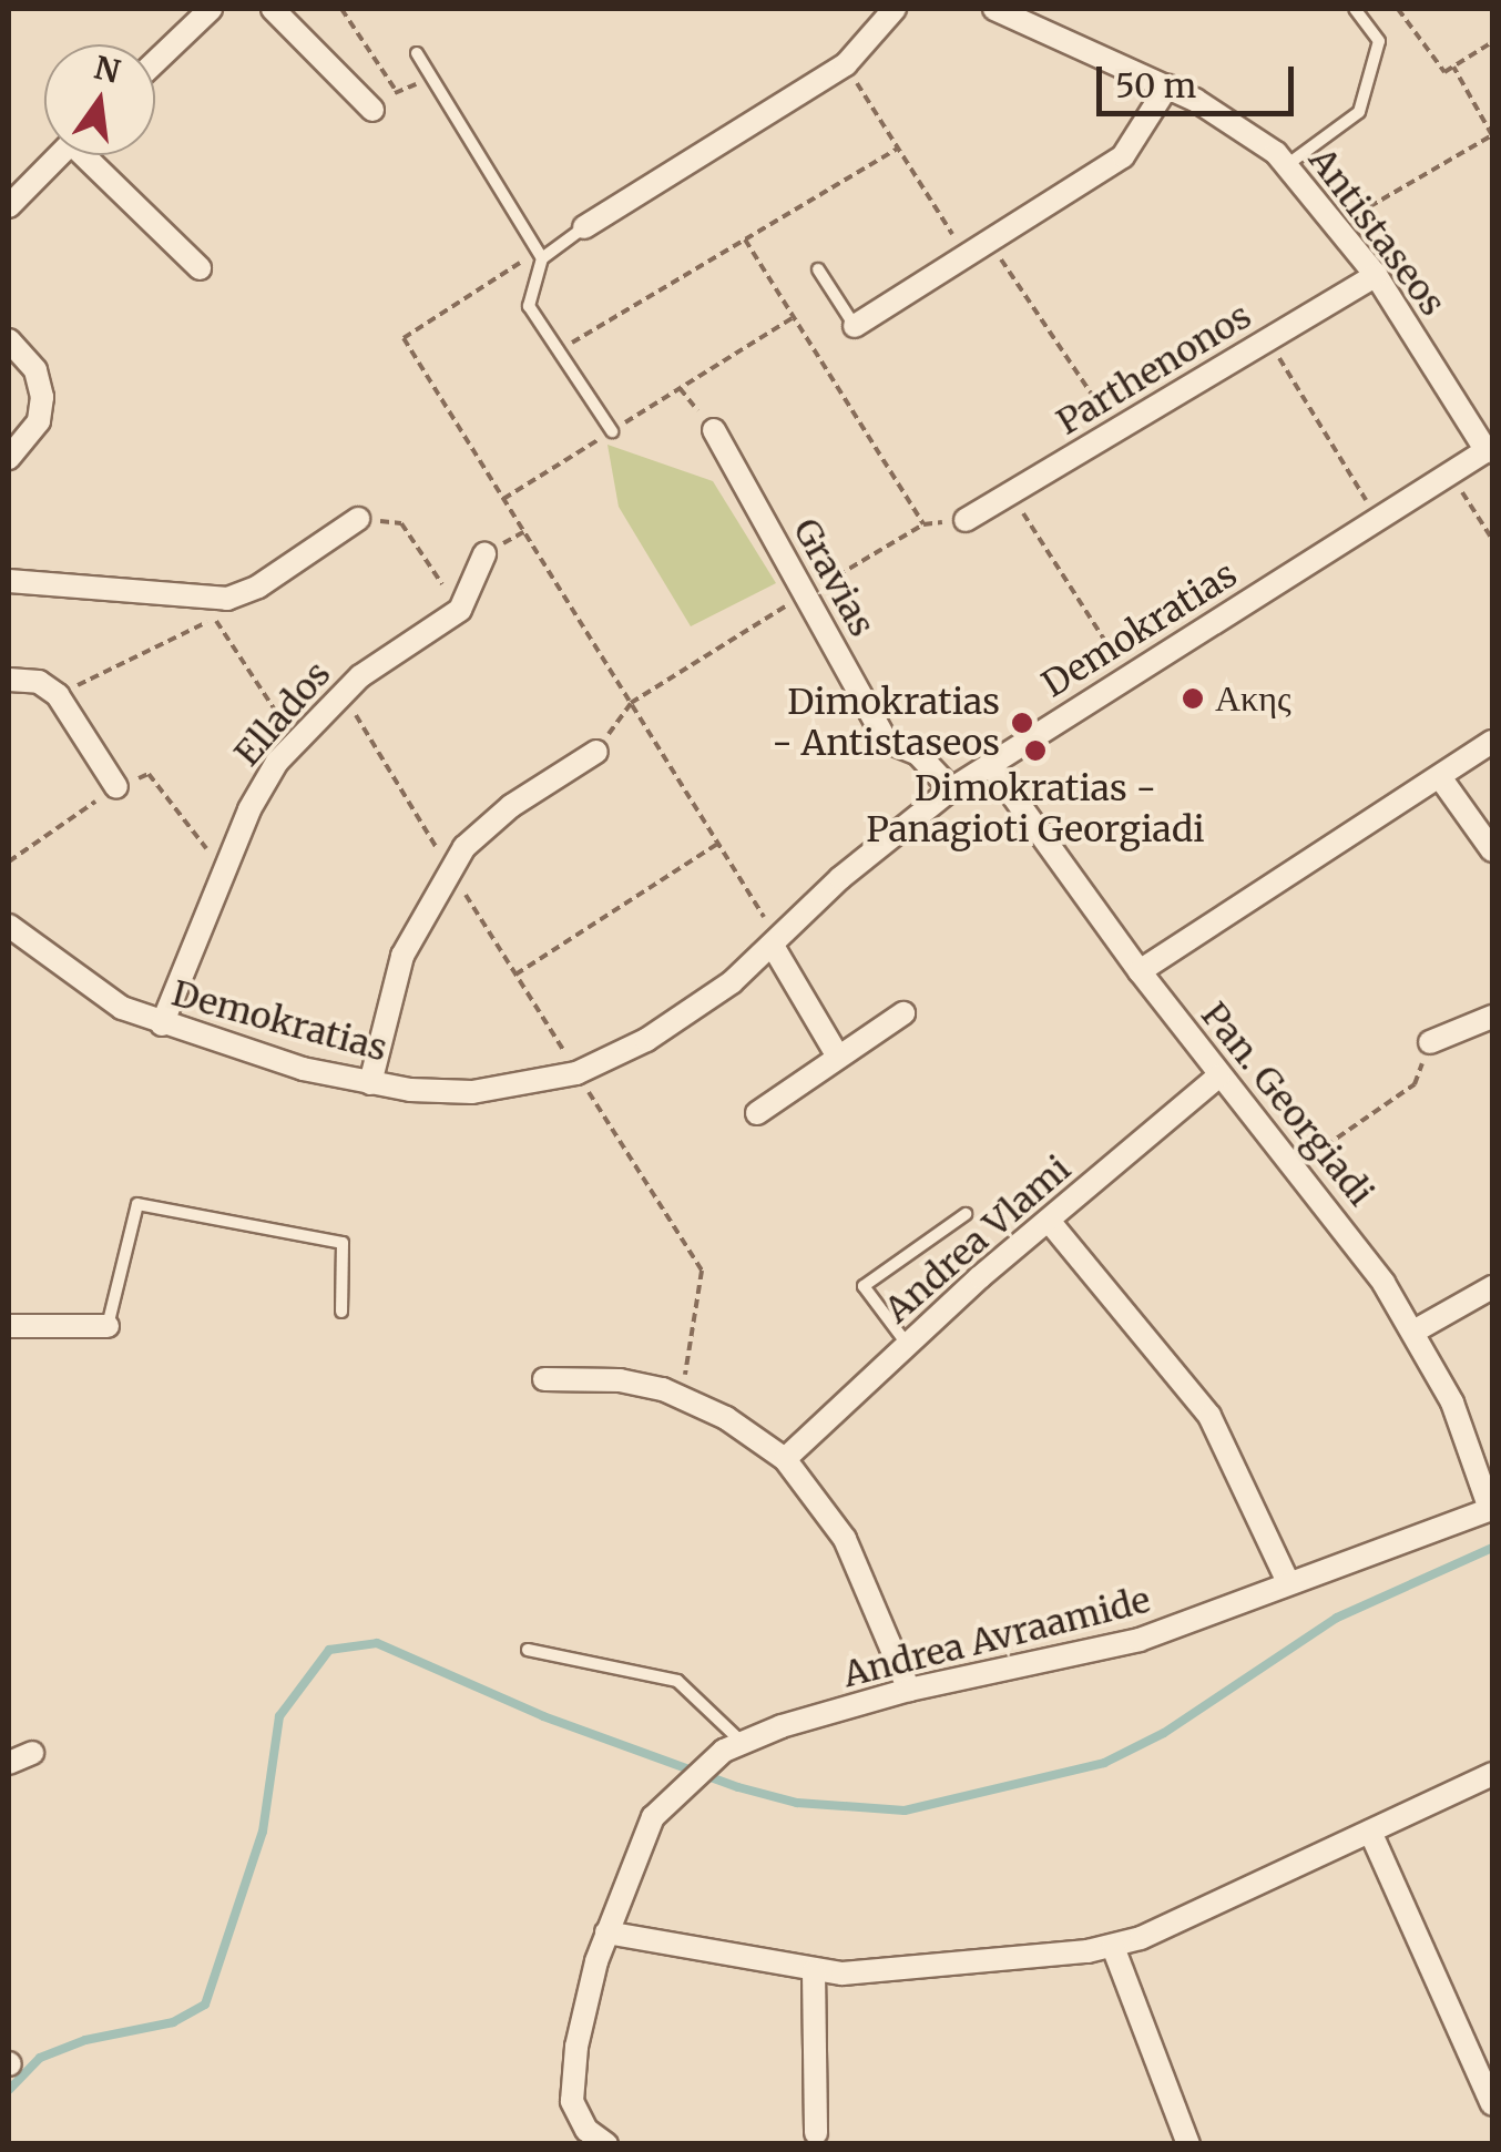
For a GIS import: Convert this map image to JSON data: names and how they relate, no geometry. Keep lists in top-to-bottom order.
{
  "streets": {
    "street": [
      "Antistaseos",
      "Parthenonos",
      "Gravias",
      "Demokratias",
      "Ellados",
      "Pan. Georgiadi",
      "Andrea Vlami",
      "Andrea Avraamide"
    ]
  },
  "crossings": [
    ["Antistaseos", "Parthenonos"],
    ["Antistaseos", "Demokratias"],
    ["Gravias", "Demokratias"],
    ["Demokratias", "Ellados"],
    ["Demokratias", "Pan. Georgiadi"],
    ["Pan. Georgiadi", "Andrea Vlami"],
    ["Pan. Georgiadi", "Andrea Avraamide"]
  ],
  "places": ["Ακης", "Dimokratias - Antistaseos", "Dimokratias - Panagioti Georgiadi"],
  "scale_bar": "50 m",
  "north": "top"
}
